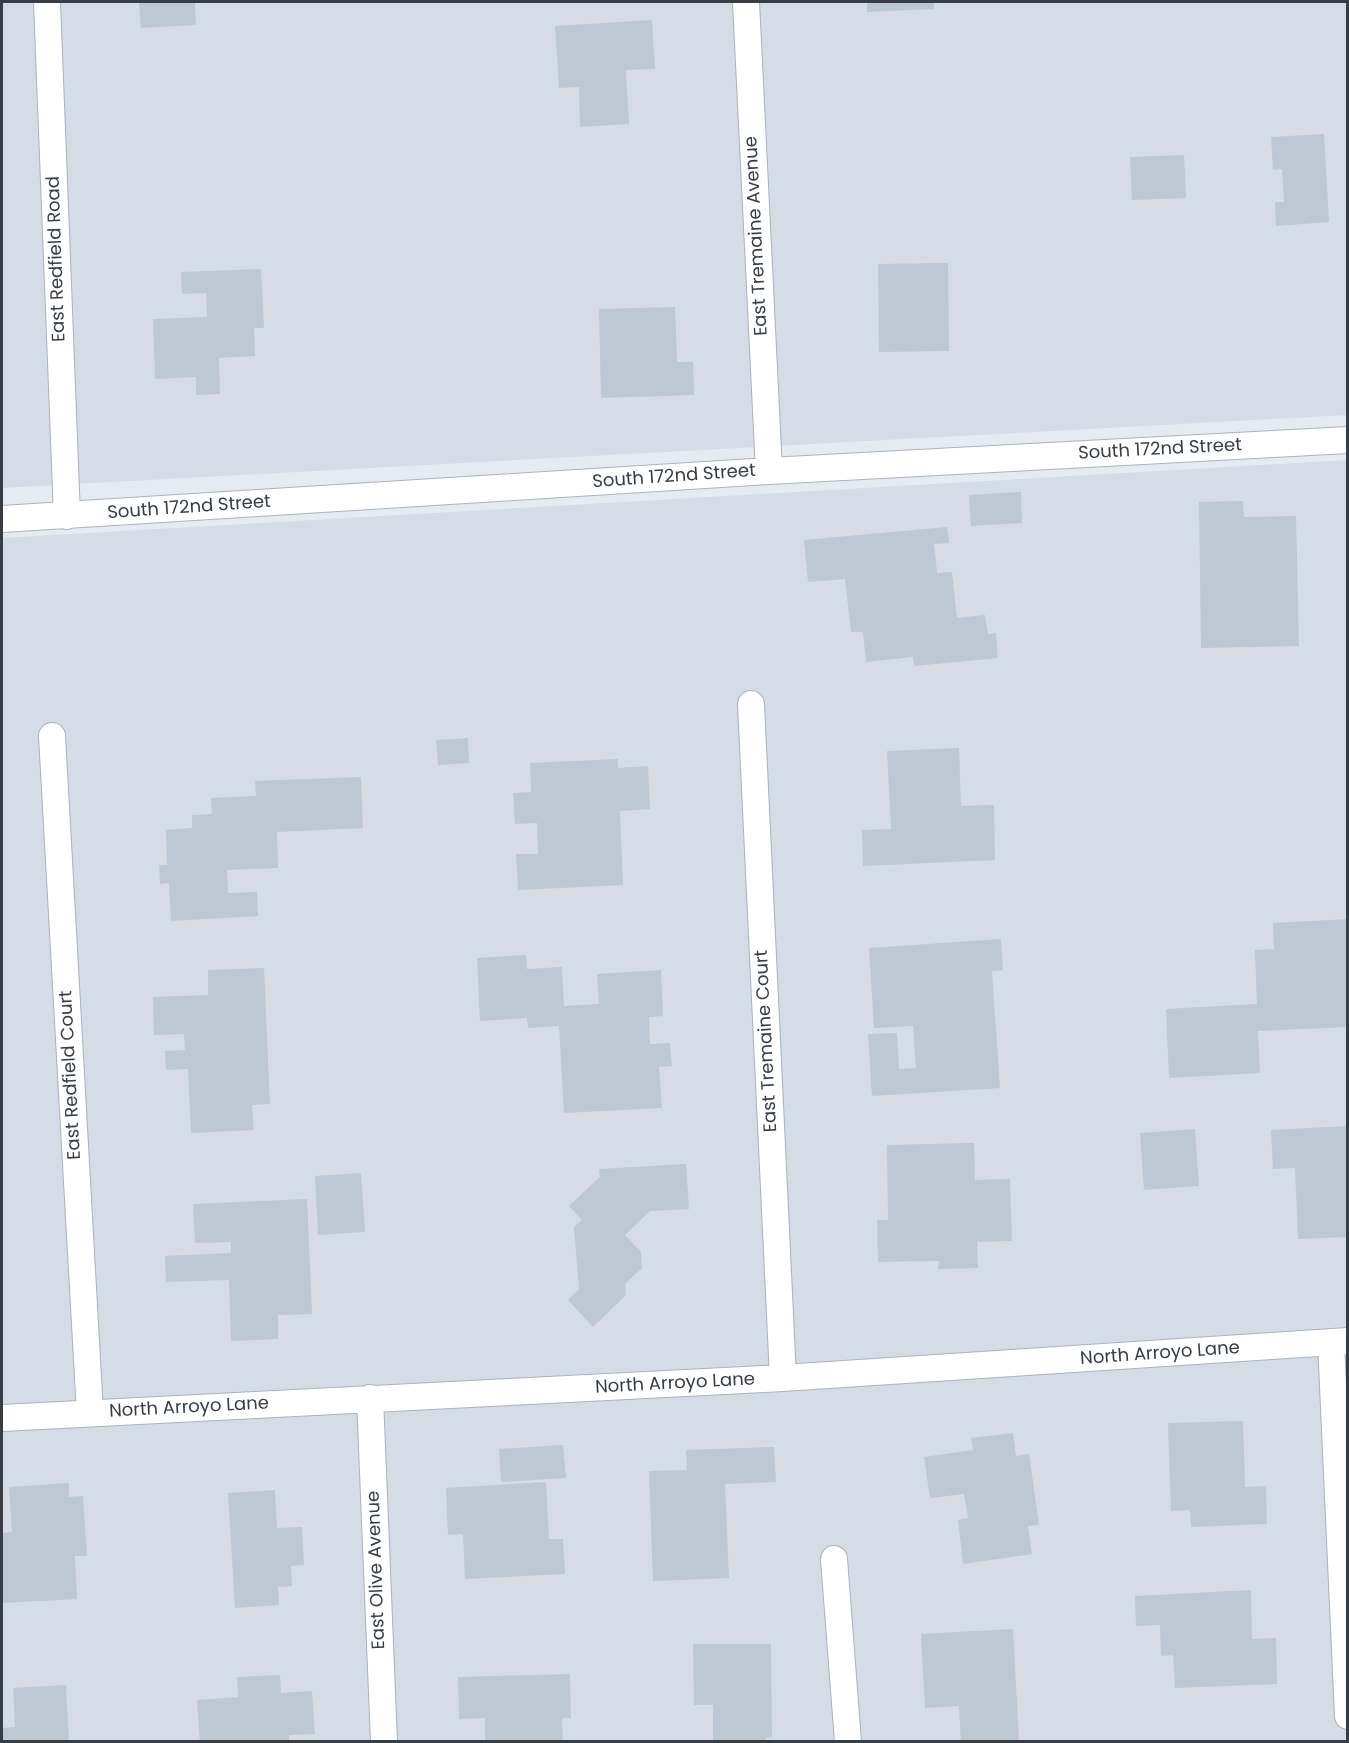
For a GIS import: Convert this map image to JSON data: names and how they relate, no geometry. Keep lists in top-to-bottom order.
{
  "streets": {
    "street": [
      "East Tremaine Avenue",
      "East Redfield Road",
      "South 172nd Street",
      "East Tremaine Court",
      "East Redfield Court",
      "North Arroyo Lane",
      "East Olive Avenue"
    ]
  },
  "crossings": [
    ["East Tremaine Avenue", "South 172nd Street"],
    ["East Redfield Road", "South 172nd Street"],
    ["East Tremaine Court", "North Arroyo Lane"],
    ["East Redfield Court", "North Arroyo Lane"],
    ["North Arroyo Lane", "East Olive Avenue"]
  ]
}
